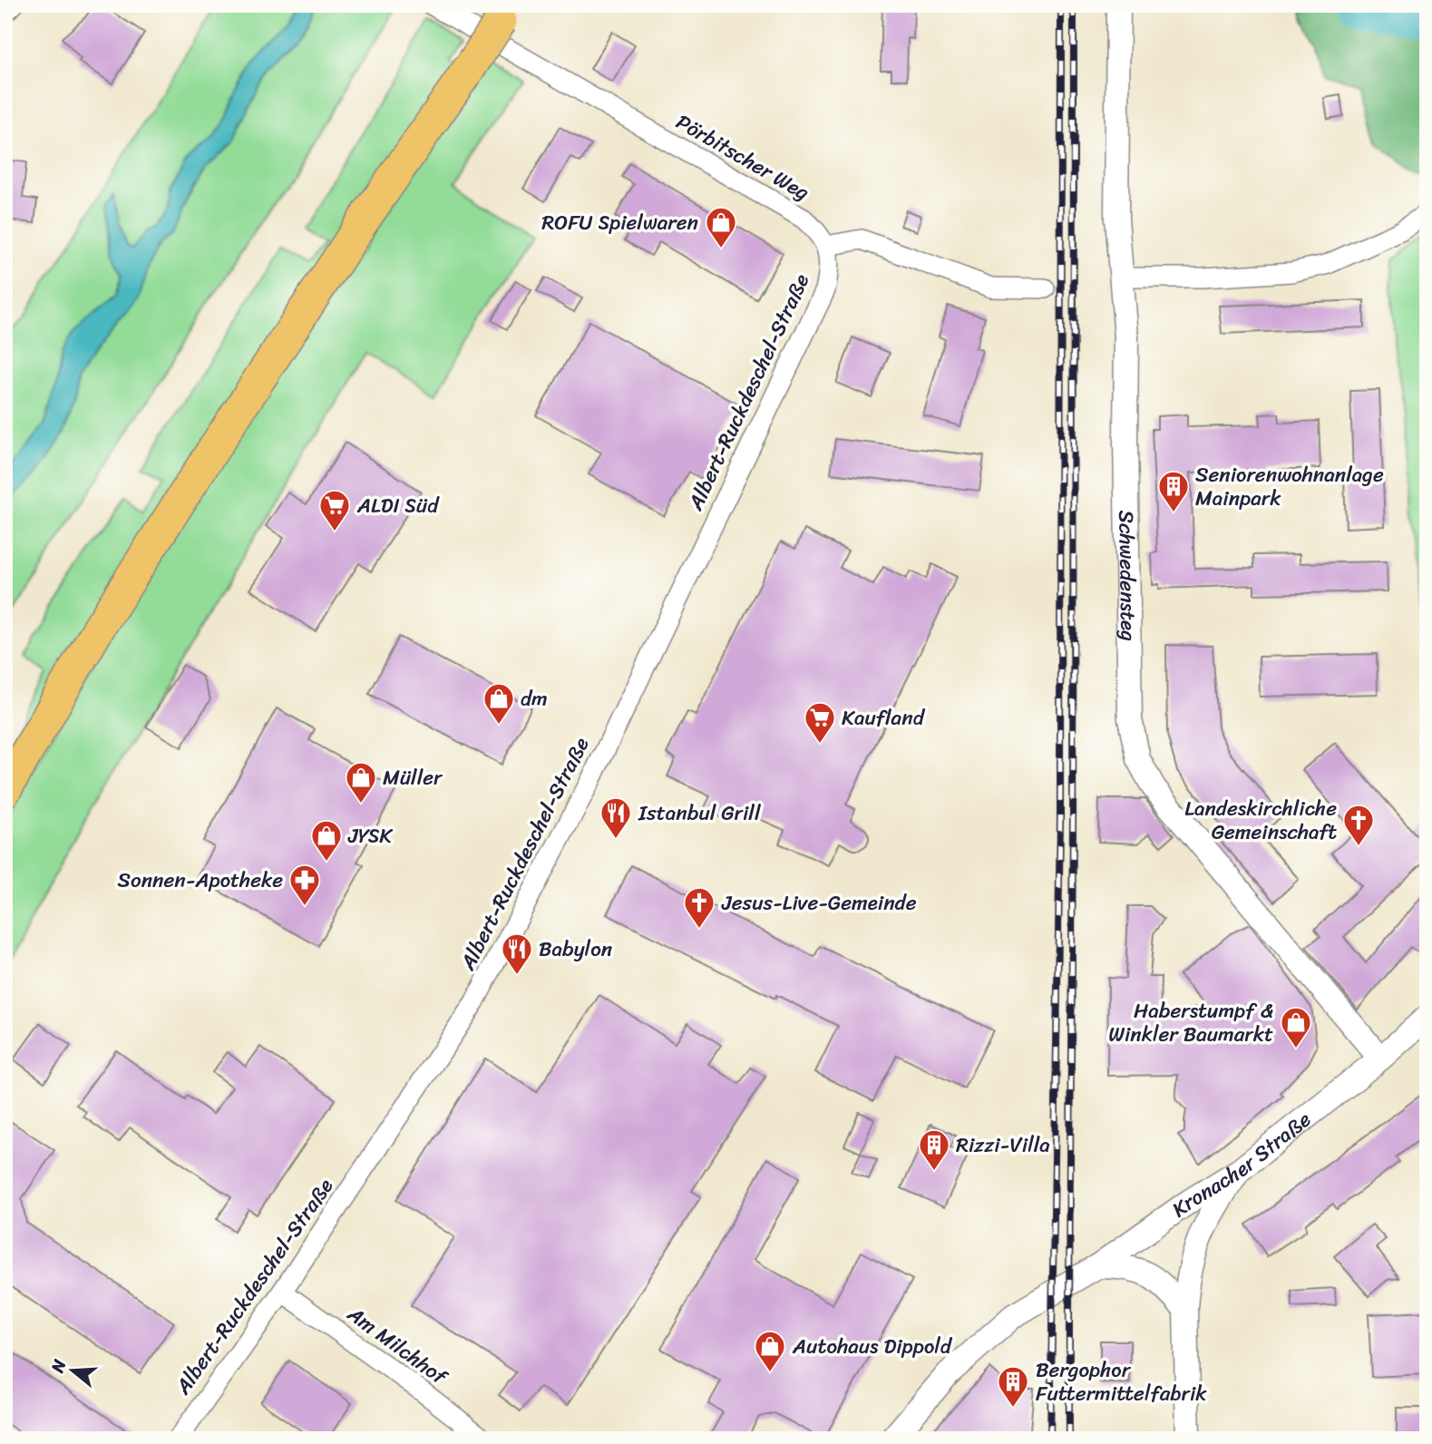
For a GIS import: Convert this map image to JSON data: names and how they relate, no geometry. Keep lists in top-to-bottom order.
{
  "streets": {
    "street": [
      "Pörbitscher Weg",
      "Albert-Ruckdeschel-Straße",
      "Schwedensteg",
      "Kronacher Straße",
      "Am Milchhof"
    ]
  },
  "crossings": [
    ["Pörbitscher Weg", "Albert-Ruckdeschel-Straße"],
    ["Albert-Ruckdeschel-Straße", "Am Milchhof"],
    ["Schwedensteg", "Kronacher Straße"]
  ],
  "places": {
    "shop": [
      "ROFU Spielwaren",
      "dm",
      "Müller",
      "JYSK",
      "Haberstumpf & Winkler Baumarkt",
      "Autohaus Dippold"
    ],
    "building": ["Seniorenwohnanlage Mainpark", "Rizzi-Villa", "Bergophor Futtermittelfabrik"],
    "supermarket": ["ALDI Süd", "Kaufland"],
    "restaurant": ["Istanbul Grill", "Babylon"],
    "church": ["Landeskirchliche Gemeinschaft", "Jesus-Live-Gemeinde"],
    "pharmacy": ["Sonnen-Apotheke"]
  },
  "north": "left"
}
